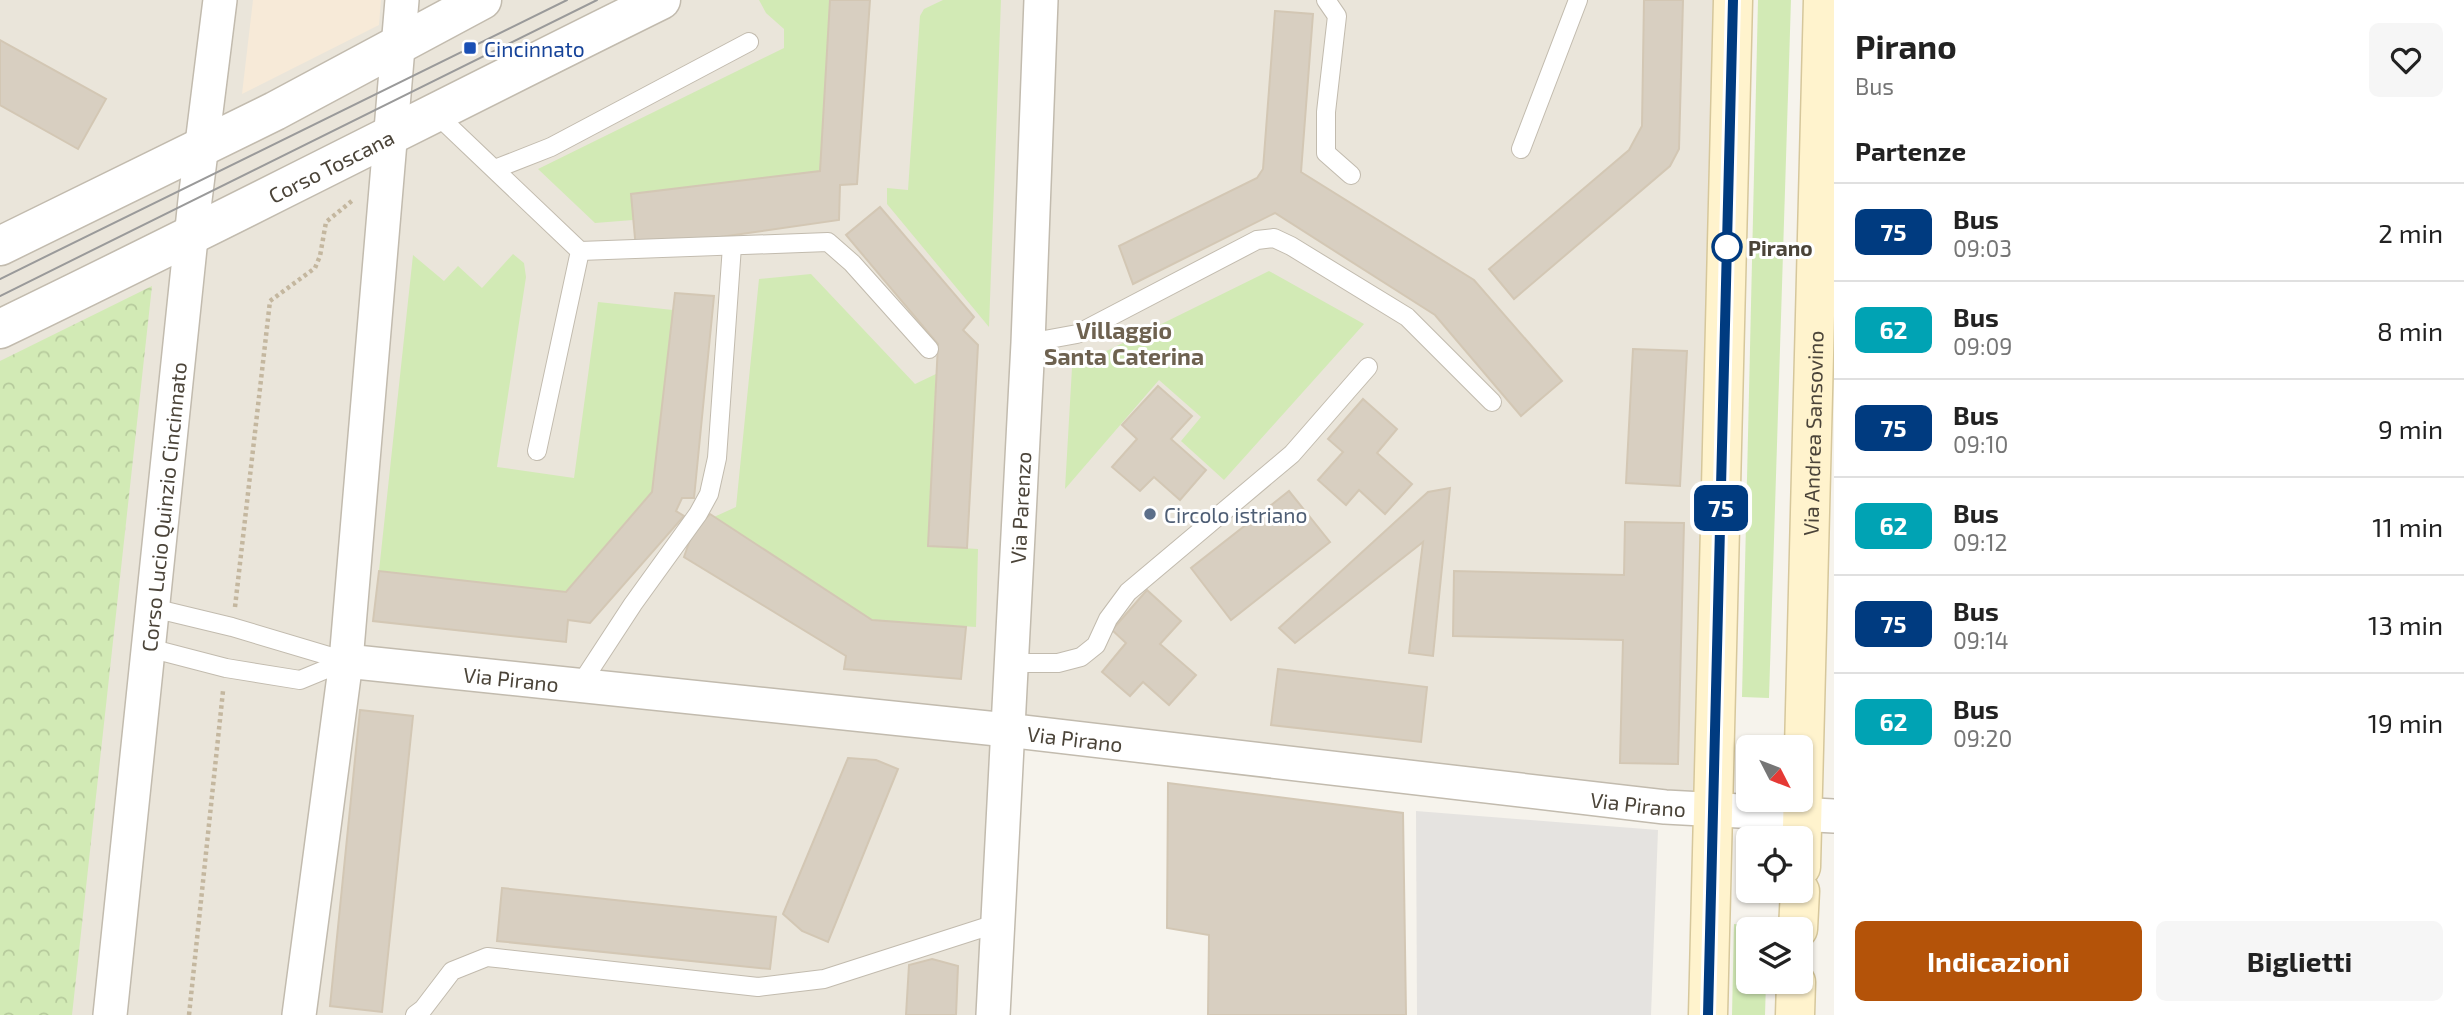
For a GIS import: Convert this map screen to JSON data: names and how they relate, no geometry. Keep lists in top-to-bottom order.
{
  "streets": {
    "main road": ["Via Andrea Sansovino"],
    "street": [
      "Corso Toscana",
      "Corso Lucio Quinzio Cincinnato",
      "Via Parenzo",
      "Via Pirano"
    ]
  },
  "crossings": [
    ["Corso Toscana", "Corso Lucio Quinzio Cincinnato"],
    ["Via Andrea Sansovino", "Via Pirano"],
    ["Via Parenzo", "Via Pirano"]
  ],
  "districts": ["Villaggio Santa Caterina"],
  "places": {
    "transit": ["Cincinnato"],
    "other": ["Pirano", "Circolo istriano"]
  },
  "lines": ["bus line 75"],
  "north": "bottom right",
  "page": {
    "on_map": "75",
    "heading": [
      ["Pirano", "Bus"],
      "Partenze"
    ],
    "list": [
      {
        "mark": "75",
        "name": "Bus",
        "note": "09:03",
        "value": "2 min"
      },
      {
        "mark": "62",
        "name": "Bus",
        "note": "09:09",
        "value": "8 min"
      },
      {
        "mark": "75",
        "name": "Bus",
        "note": "09:10",
        "value": "9 min"
      },
      {
        "mark": "62",
        "name": "Bus",
        "note": "09:12",
        "value": "11 min"
      },
      {
        "mark": "75",
        "name": "Bus",
        "note": "09:14",
        "value": "13 min"
      },
      {
        "mark": "62",
        "name": "Bus",
        "note": "09:20",
        "value": "19 min"
      }
    ],
    "buttons": ["Indicazioni", "Biglietti"]
  }
}
